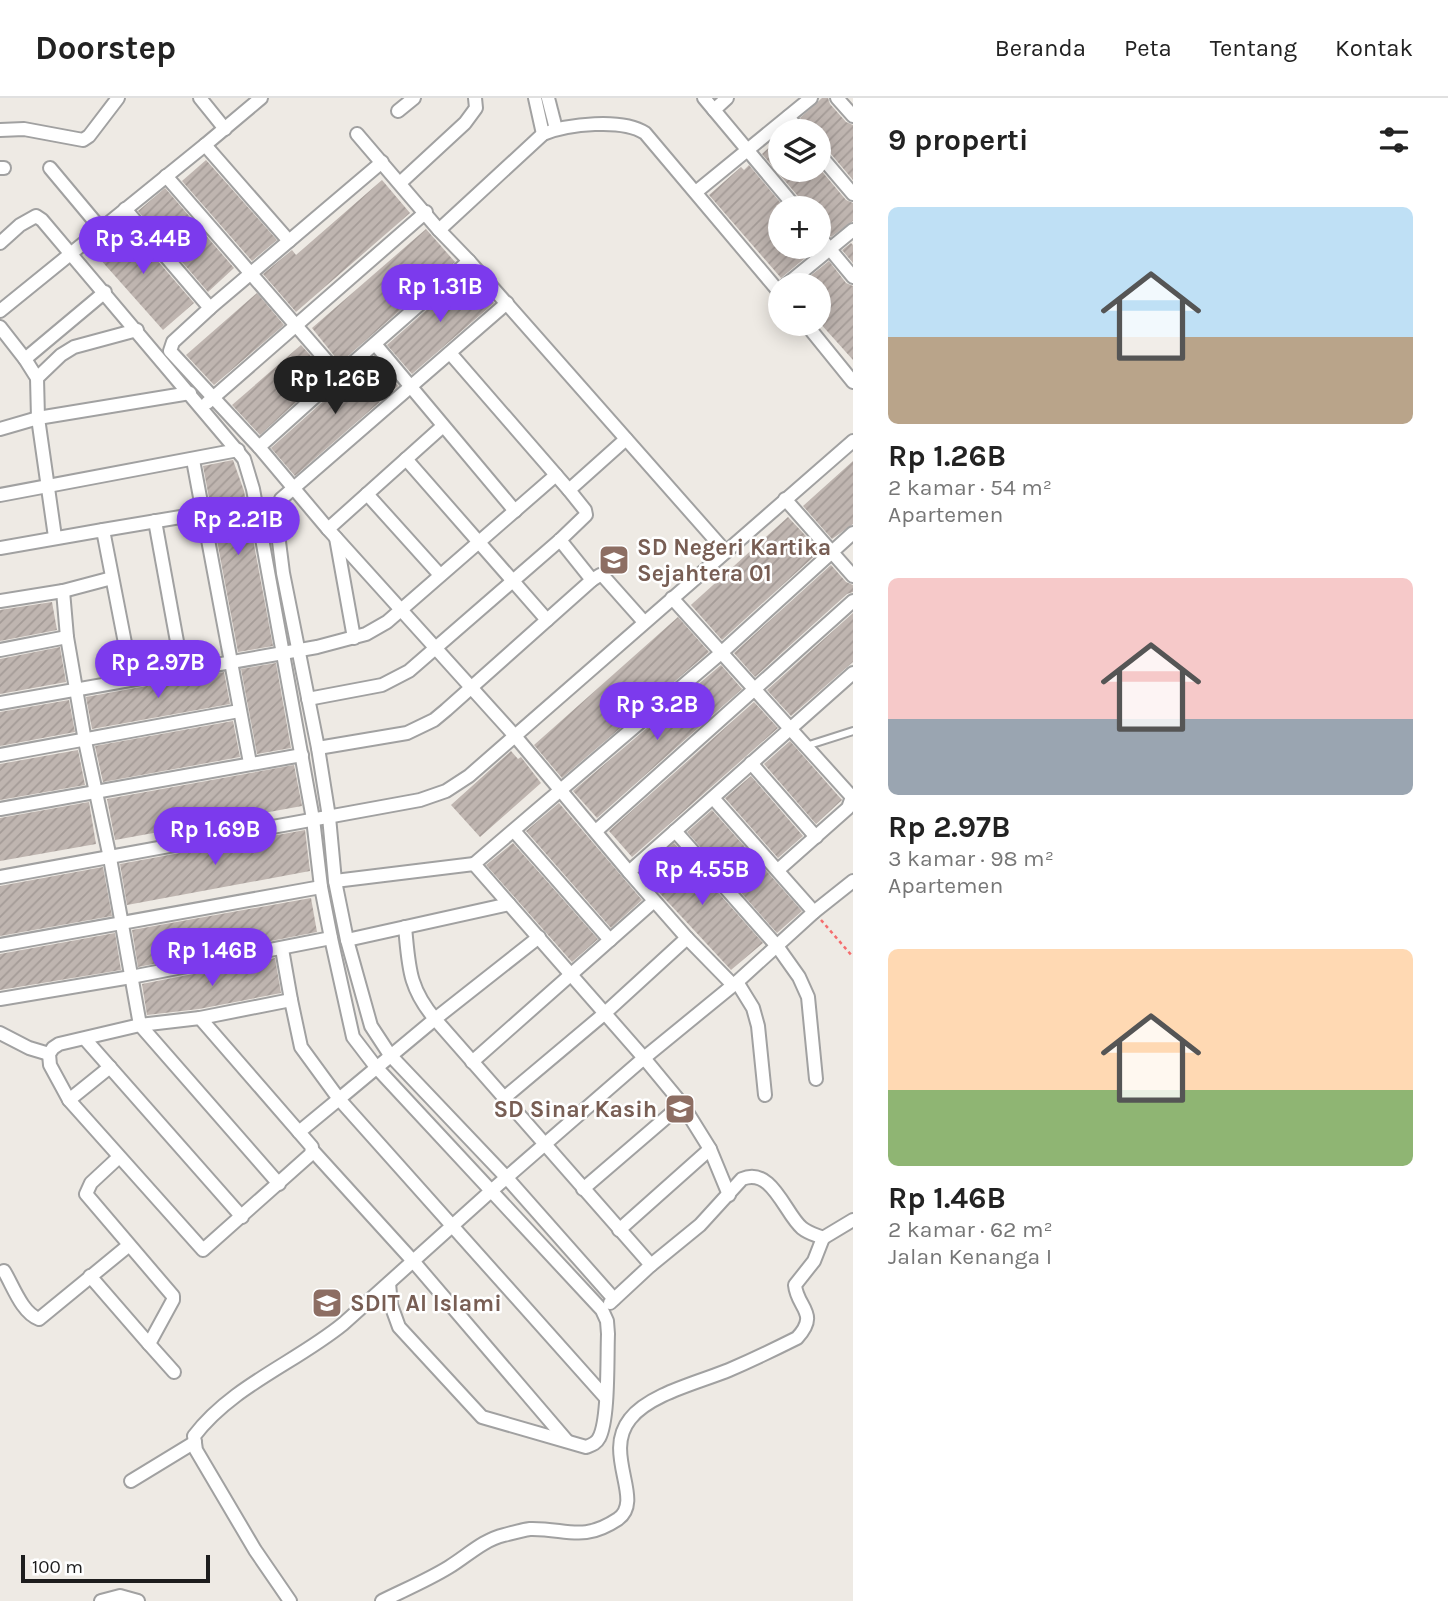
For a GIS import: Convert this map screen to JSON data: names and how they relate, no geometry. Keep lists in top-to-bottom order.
{
  "places": {
    "school or university": ["SD Negeri Kartika Sejahtera 01", "SD Sinar Kasih", "SDIT Al Islami"]
  },
  "scale_bar": "100 m",
  "page": {
    "header": "Doorstep",
    "nav": [
      "Beranda",
      "Peta",
      "Tentang",
      "Kontak"
    ],
    "heading": "9 properti",
    "map_buttons": ["+", "−"],
    "list": [
      {
        "name": "Rp 1.26B",
        "note": "2 kamar · 54 m² · Apartemen"
      },
      {
        "name": "Rp 2.97B",
        "note": "3 kamar · 98 m² · Apartemen"
      },
      {
        "name": "Rp 1.46B",
        "note": "2 kamar · 62 m² · Jalan Kenanga I"
      }
    ],
    "price": [
      "Rp 3.44B",
      "Rp 1.31B",
      "Rp 1.26B",
      "Rp 2.21B",
      "Rp 2.97B",
      "Rp 3.2B",
      "Rp 1.69B",
      "Rp 4.55B",
      "Rp 1.46B"
    ],
    "scale": "100 m"
  }
}
